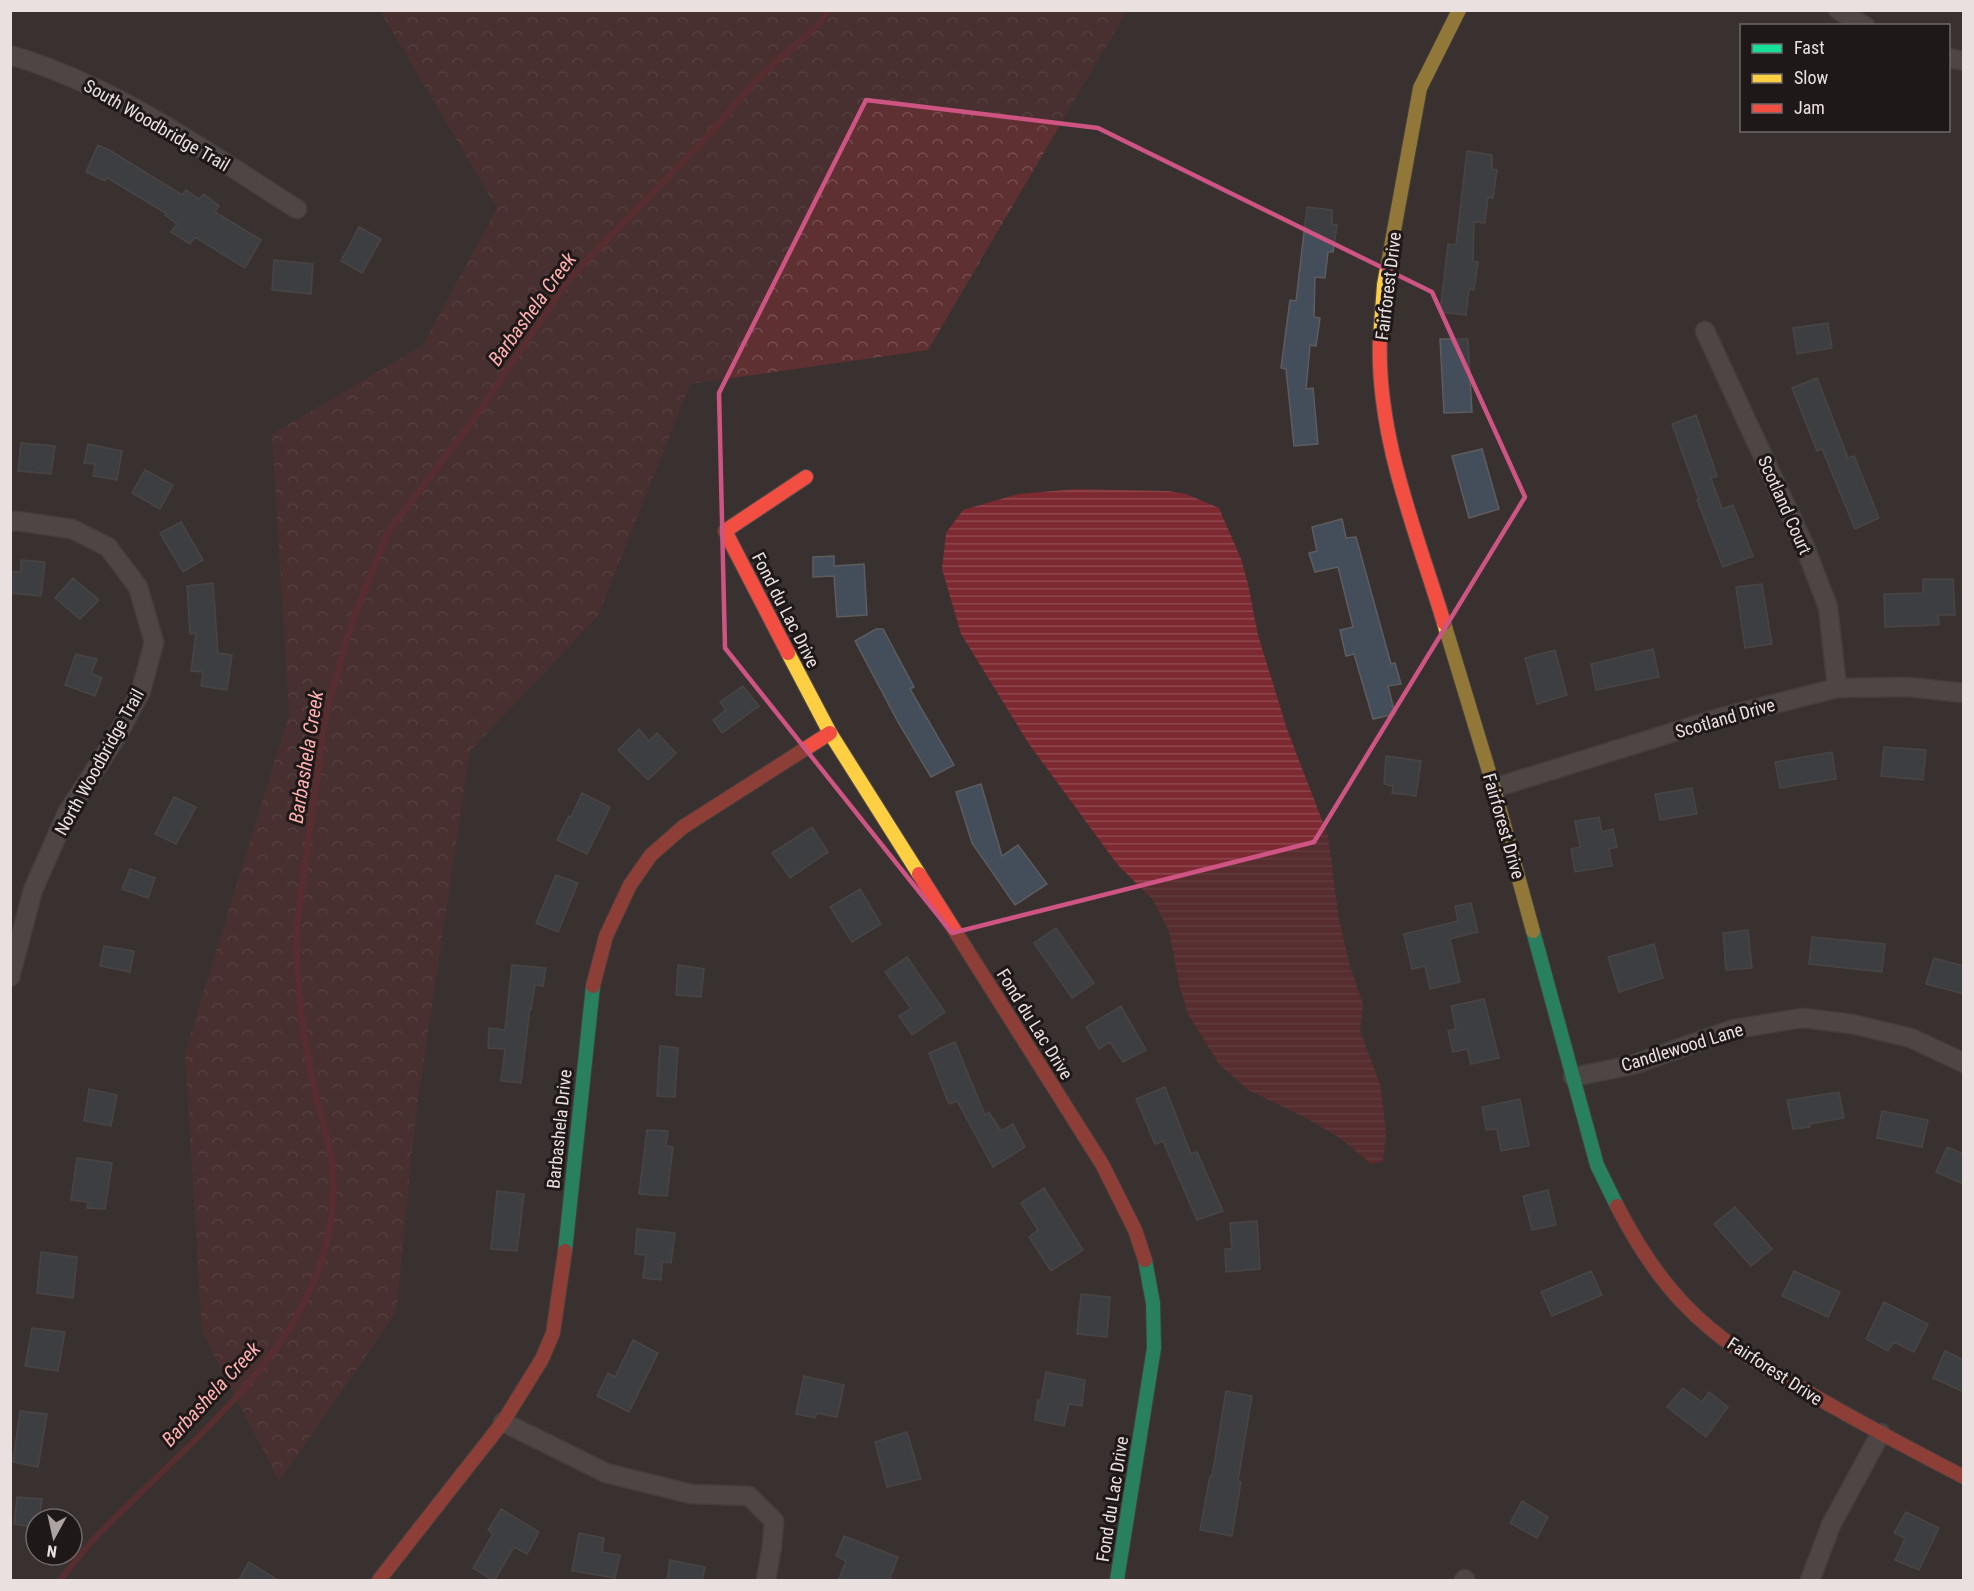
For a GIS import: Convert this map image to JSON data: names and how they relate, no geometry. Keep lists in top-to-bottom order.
{
  "streets": {
    "street": [
      "South Woodbridge Trail",
      "Fairforest Drive",
      "Scotland Court",
      "Fond du Lac Drive",
      "Scotland Drive",
      "North Woodbridge Trail",
      "Candlewood Lane",
      "Barbashela Drive"
    ]
  },
  "crossings": [
    ["Fairforest Drive", "Scotland Drive"],
    ["Fairforest Drive", "Candlewood Lane"],
    ["Scotland Court", "Scotland Drive"],
    ["Fond du Lac Drive", "Barbashela Drive"]
  ],
  "water": ["Barbashela Creek"],
  "legend": ["Fast", "Slow", "Jam"],
  "north": "bottom"
}
